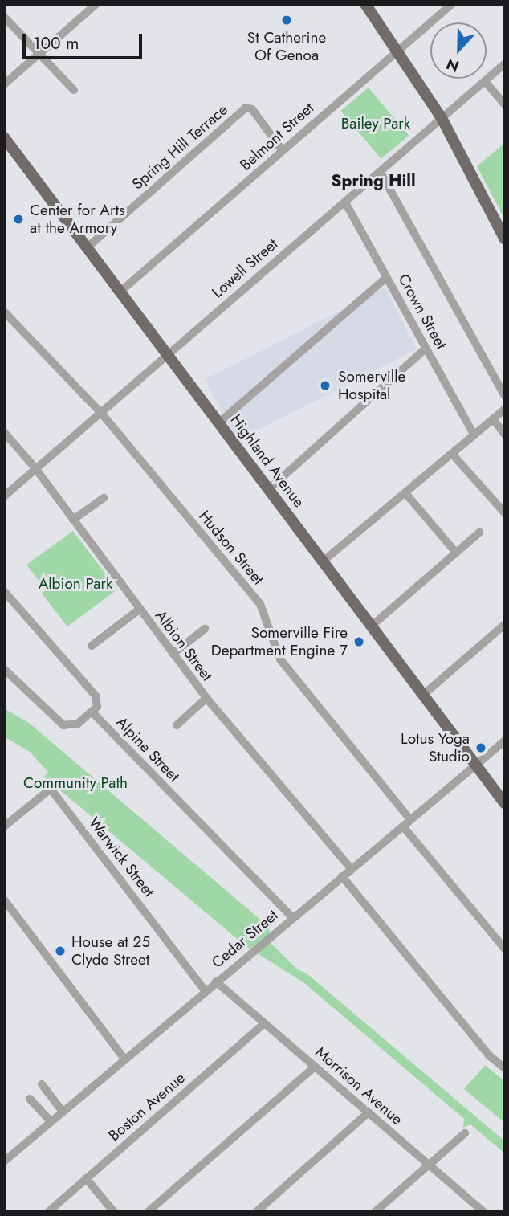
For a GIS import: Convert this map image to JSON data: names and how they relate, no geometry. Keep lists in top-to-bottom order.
{
  "streets": {
    "main road": ["Highland Avenue"],
    "street": [
      "Belmont Street",
      "Spring Hill Terrace",
      "Lowell Street",
      "Crown Street",
      "Hudson Street",
      "Albion Street",
      "Alpine Street",
      "Warwick Street",
      "Cedar Street",
      "Morrison Avenue",
      "Boston Avenue"
    ]
  },
  "crossings": [
    ["Belmont Street", "Spring Hill Terrace"],
    ["Belmont Street", "Highland Avenue"],
    ["Spring Hill Terrace", "Highland Avenue"],
    ["Lowell Street", "Crown Street"],
    ["Lowell Street", "Highland Avenue"],
    ["Lowell Street", "Hudson Street"],
    ["Lowell Street", "Albion Street"],
    ["Highland Avenue", "Cedar Street"],
    ["Hudson Street", "Cedar Street"],
    ["Albion Street", "Cedar Street"],
    ["Alpine Street", "Cedar Street"],
    ["Warwick Street", "Cedar Street"],
    ["Cedar Street", "Morrison Avenue"],
    ["Morrison Avenue", "Boston Avenue"]
  ],
  "districts": ["Spring Hill"],
  "parks": ["Bailey Park", "Albion Park", "Community Path"],
  "places": [
    "St Catherine Of Genoa",
    "Center for Arts at the Armory",
    "Somerville Hospital",
    "Somerville Fire Department Engine 7",
    "Lotus Yoga Studio",
    "House at 25 Clyde Street"
  ],
  "scale_bar": "100 m",
  "north": "bottom"
}
